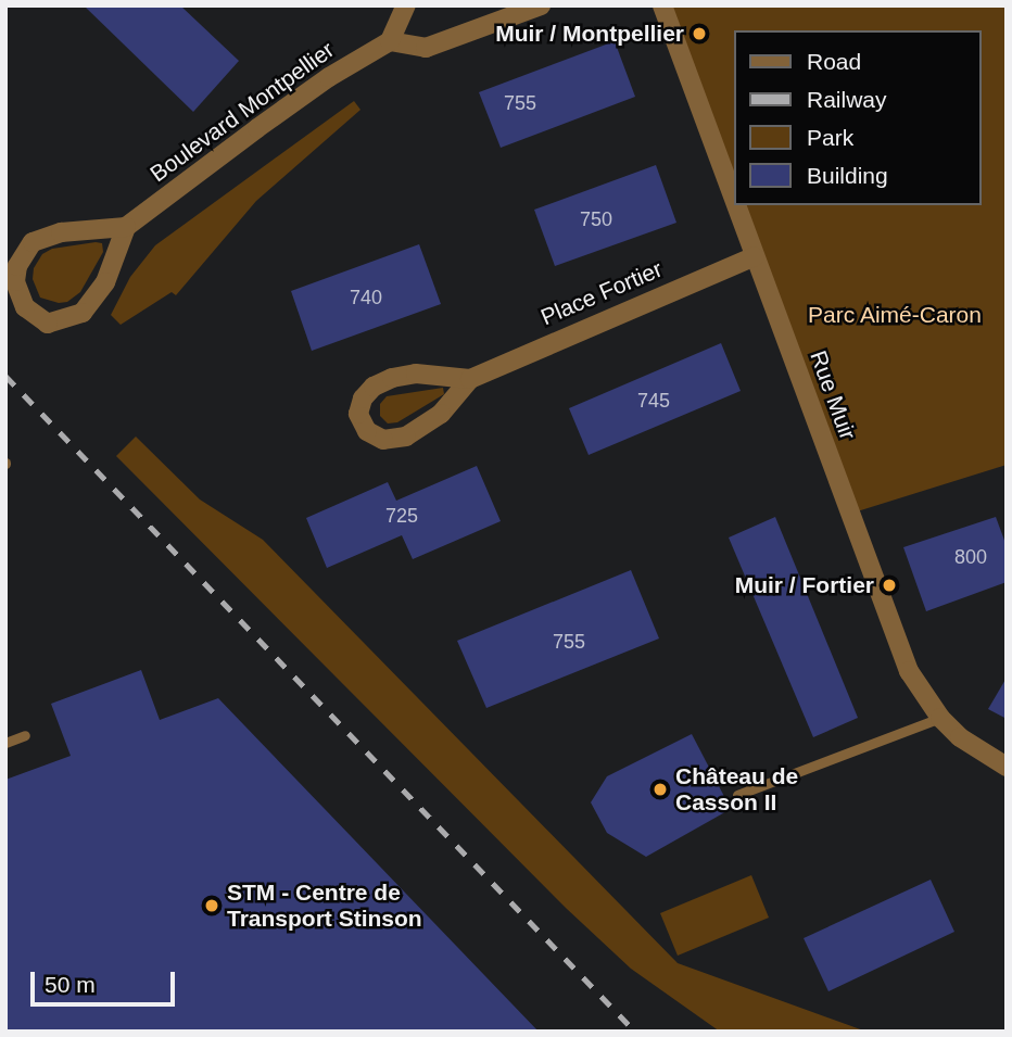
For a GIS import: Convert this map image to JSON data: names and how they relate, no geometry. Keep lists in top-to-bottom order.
{
  "streets": {
    "street": ["Boulevard Montpellier", "Place Fortier", "Rue Muir"]
  },
  "crossings": [
    ["Place Fortier", "Rue Muir"]
  ],
  "parks": ["Parc Aimé-Caron"],
  "places": [
    "Muir / Montpellier",
    "Muir / Fortier",
    "Château de Casson II",
    "STM - Centre de Transport Stinson"
  ],
  "house_numbers": [
    "755",
    "750",
    "740",
    "745",
    "725",
    "800",
    "755"
  ],
  "legend": [
    "Road",
    "Railway",
    "Park",
    "Building"
  ],
  "scale_bar": "50 m"
}
